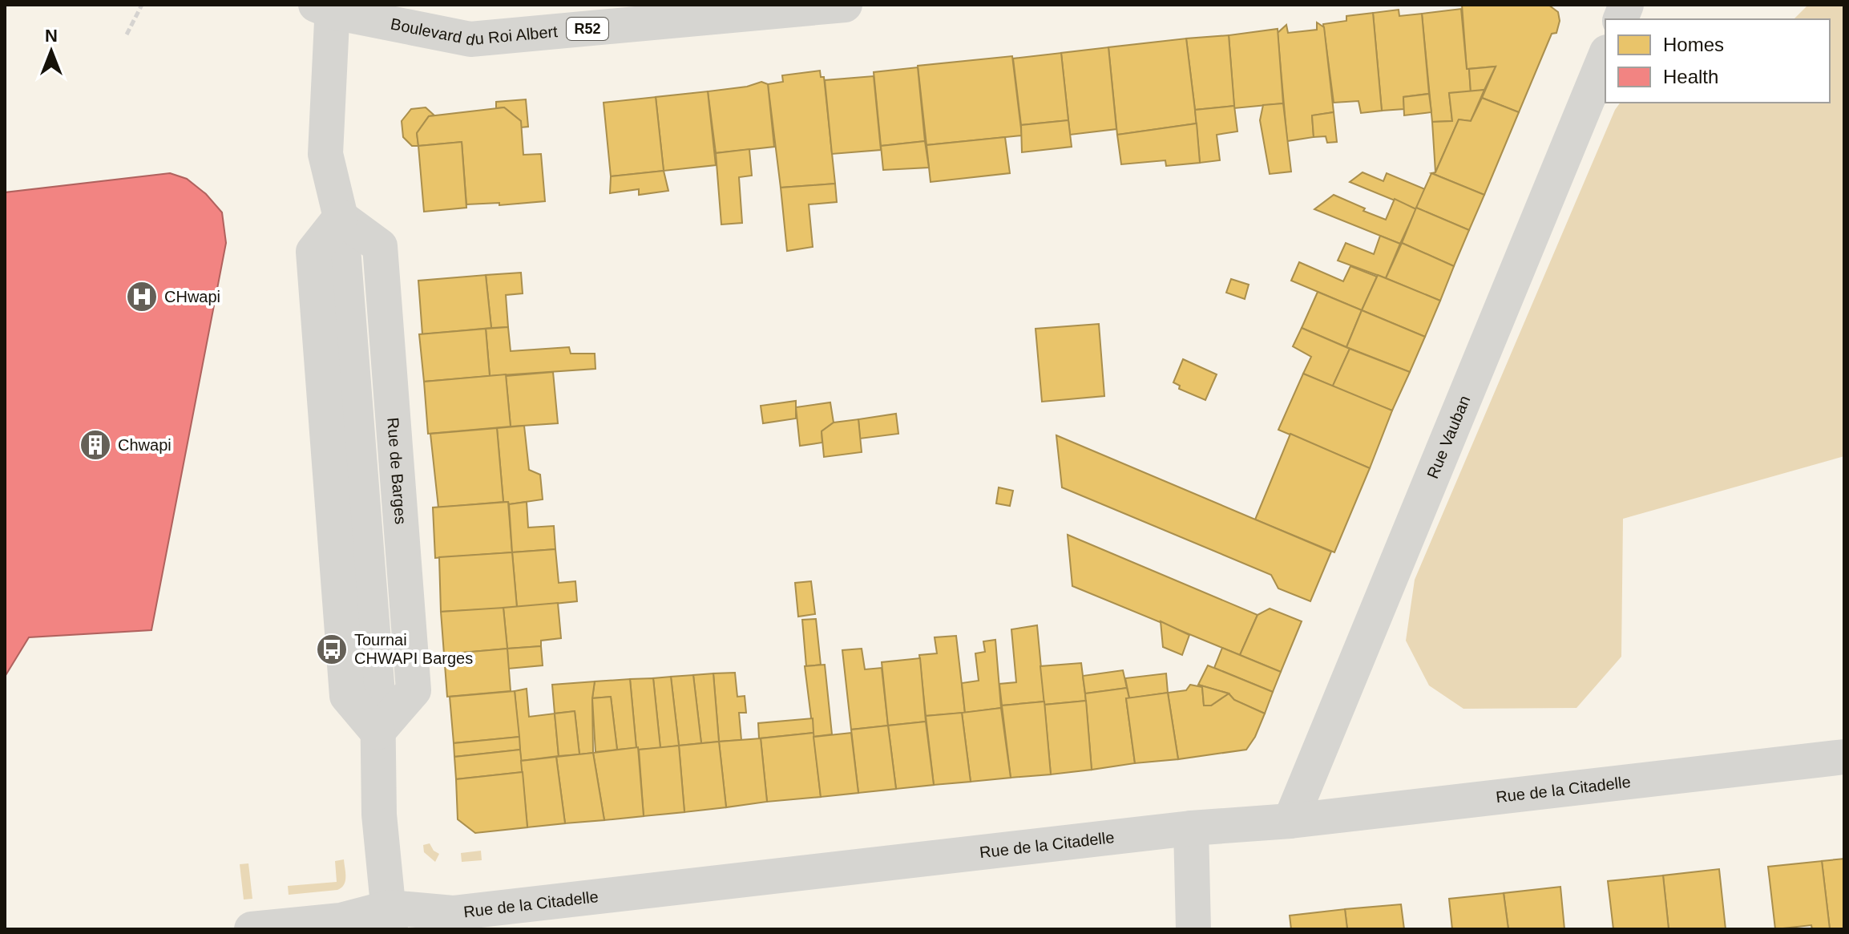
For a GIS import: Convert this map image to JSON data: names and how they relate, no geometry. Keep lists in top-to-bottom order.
{
  "streets": {
    "street": [
      "Boulevard du Roi Albert",
      "R52",
      "Rue Vauban",
      "Rue de Barges",
      "Rue de la Citadelle"
    ]
  },
  "crossings": [
    ["Rue Vauban", "Rue de la Citadelle"]
  ],
  "places": {
    "hospital": ["CHwapi"],
    "building": ["Chwapi"],
    "bus stop": ["Tournai CHWAPI Barges"]
  },
  "legend": ["Homes", "Health"],
  "north": "top"
}
